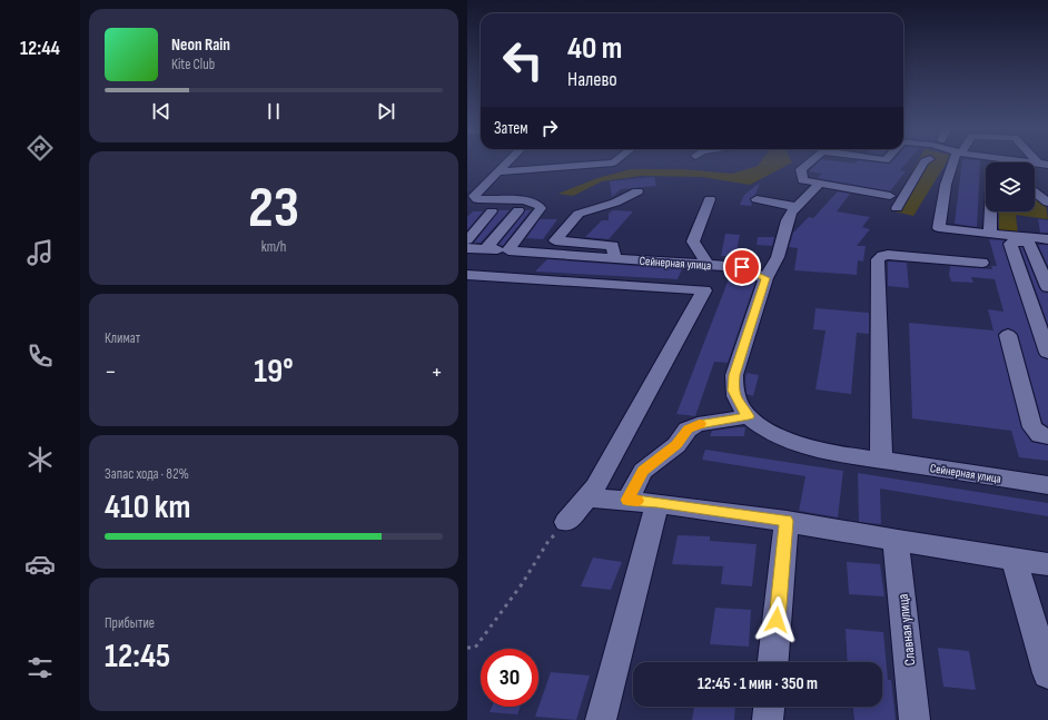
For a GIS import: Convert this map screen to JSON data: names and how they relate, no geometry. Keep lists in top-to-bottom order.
{
  "streets": {
    "street": ["Сейнерная улица", "Славная улица"]
  },
  "page": {
    "tabs": "12:44",
    "turn": ["40 m", "Налево"],
    "song": ["Neon Rain", "Kite Club"],
    "then": "Затем",
    "tile": [
      ["23", "km/h"],
      "Климат",
      ["Запас хода · 82%", "410 km"],
      ["Прибытие", "12:45"]
    ],
    "heat": ["−", "19°", "+"],
    "limit": "30",
    "trip": "12:45 · 1 мин · 350 m"
  }
}
